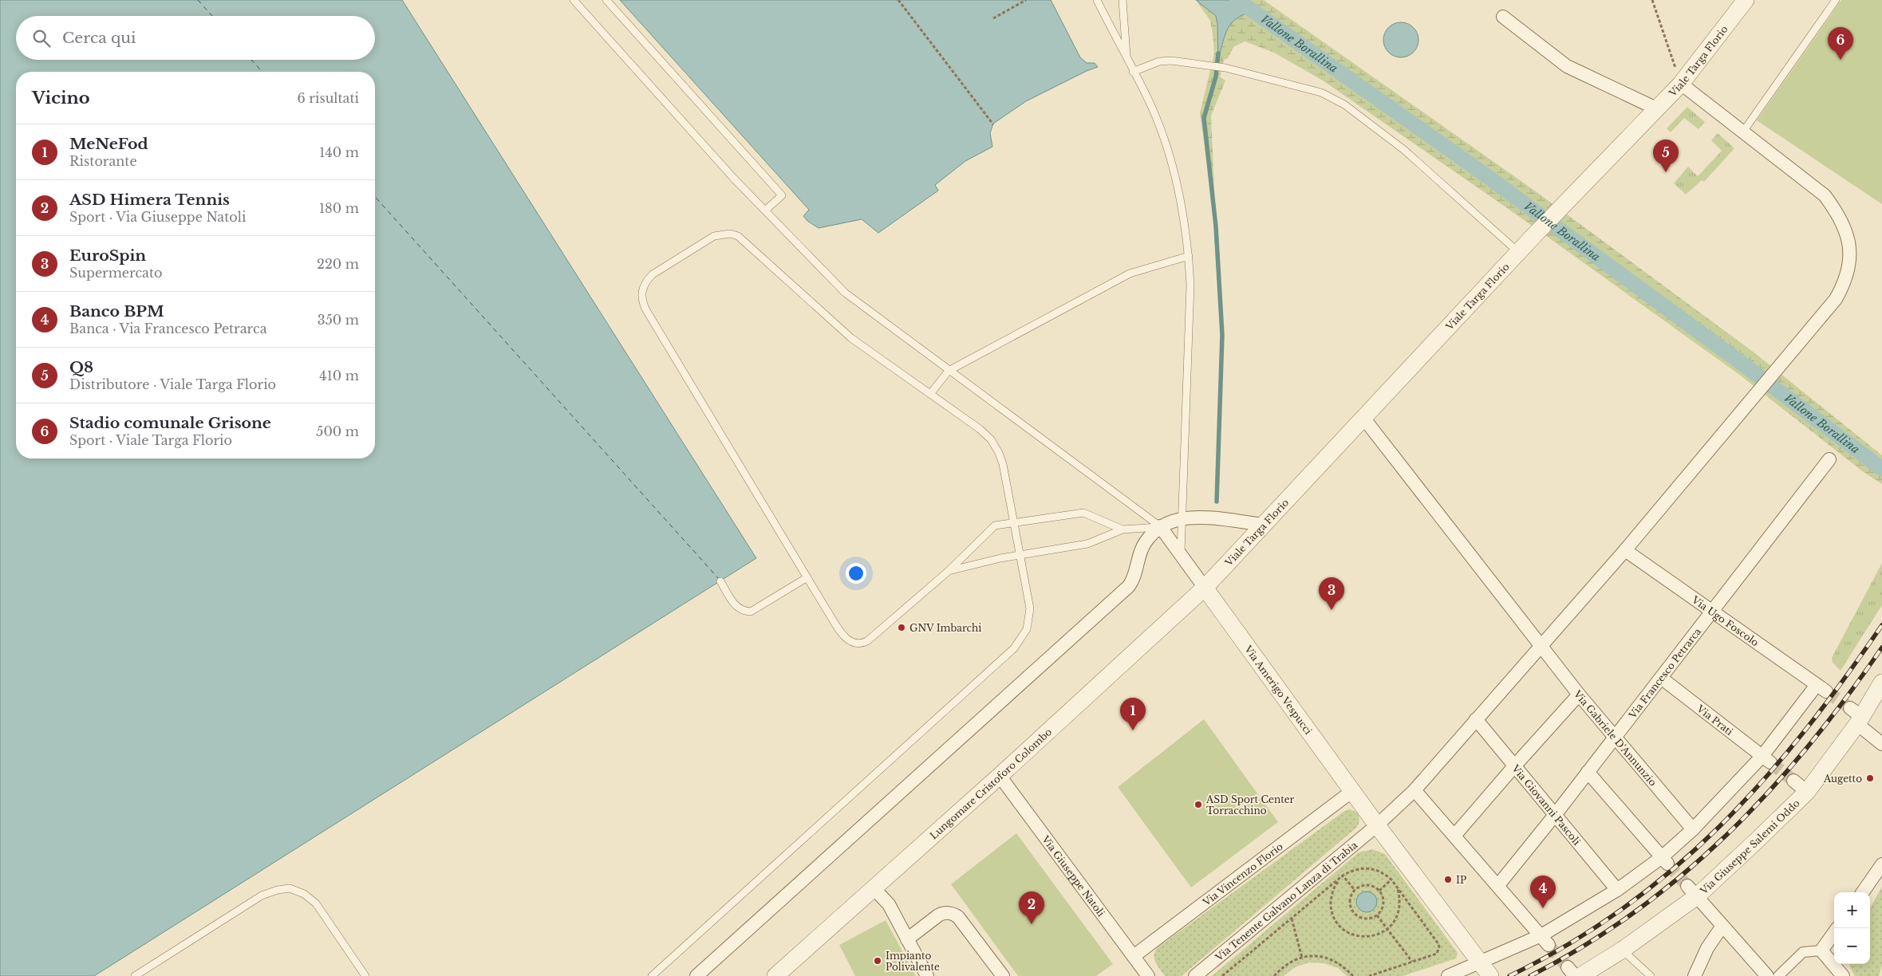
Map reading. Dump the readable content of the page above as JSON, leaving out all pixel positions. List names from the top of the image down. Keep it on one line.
{"streets":{"street":["Viale Targa Florio","Via Ugo Foscolo","Via Francesco Petrarca","Via Amerigo Vespucci","Via Prati","Via Gabriele D'Annunzio","Lungomare Cristoforo Colombo","Via Giovanni Pascoli","Via Giuseppe Salemi Oddo","Via Vincenzo Florio","Via Giuseppe Natoli","Via Tenente Galvano Lanza di Trabia"]},"crossings":[["Viale Targa Florio","Via Amerigo Vespucci"],["Viale Targa Florio","Via Gabriele D'Annunzio"],["Viale Targa Florio","Lungomare Cristoforo Colombo"],["Viale Targa Florio","Via Tenente Galvano Lanza di Trabia"],["Via Ugo Foscolo","Via Francesco Petrarca"],["Via Ugo Foscolo","Via Prati"],["Via Ugo Foscolo","Via Tenente Galvano Lanza di Trabia"],["Via Francesco Petrarca","Via Prati"],["Via Francesco Petrarca","Via Gabriele D'Annunzio"],["Via Francesco Petrarca","Via Giovanni Pascoli"],["Via Amerigo Vespucci","Lungomare Cristoforo Colombo"],["Via Amerigo Vespucci","Via Vincenzo Florio"],["Via Amerigo Vespucci","Via Tenente Galvano Lanza di Trabia"],["Via Gabriele D'Annunzio","Via Tenente Galvano Lanza di Trabia"],["Lungomare Cristoforo Colombo","Via Giuseppe Natoli"],["Via Giovanni Pascoli","Via Tenente Galvano Lanza di Trabia"],["Via Vincenzo Florio","Via Giuseppe Natoli"]],"water":["Vallone Borallina"],"places":["GNV Imbarchi","Augetto","ASD Sport Center Torracchino","IP","Impianto Polivalente"],"page":{"search":"Cerca qui","pins":["6","5","3","1","4","2"],"heading":["Vicino","6 risultati"],"list":[{"mark":"1","name":"MeNeFod","note":"Ristorante","value":"140 m"},{"mark":"2","name":"ASD Himera Tennis","note":"Sport · Via Giuseppe Natoli","value":"180 m"},{"mark":"3","name":"EuroSpin","note":"Supermercato","value":"220 m"},{"mark":"4","name":"Banco BPM","note":"Banca · Via Francesco Petrarca","value":"350 m"},{"mark":"5","name":"Q8","note":"Distributore · Viale Targa Florio","value":"410 m"},{"mark":"6","name":"Stadio comunale Grisone","note":"Sport · Viale Targa Florio","value":"500 m"}],"map_buttons":["+","−"]}}
